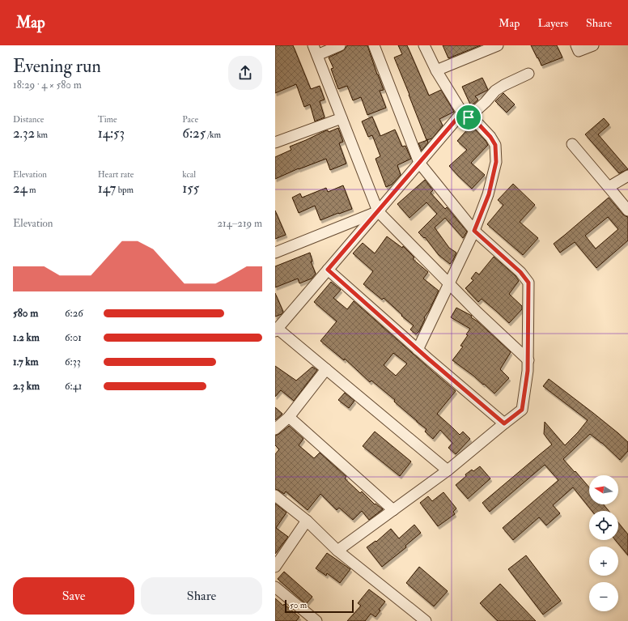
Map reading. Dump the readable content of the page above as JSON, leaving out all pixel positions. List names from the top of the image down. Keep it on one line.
{"scale_bar":"50 m","north":"left","page":{"header":"Map","nav":["Map","Layers","Share"],"heading":["Evening run","18:29 · 4 × 580 m"],"stats":[["Distance","2.32 km"],["Time","14:53"],["Pace","6:25 /km"],["Elevation","24 m"],["Heart rate","147 bpm"],["kcal","155"]],"chart":["Elevation","214–219 m"],"list":[{"name":"580 m","note":"6:26"},{"name":"1.2 km","note":"6:01"},{"name":"1.7 km","note":"6:33"},{"name":"2.3 km","note":"6:41"}],"map_buttons":["+","−"],"buttons":["Save","Share"],"scale":"50 m"}}
